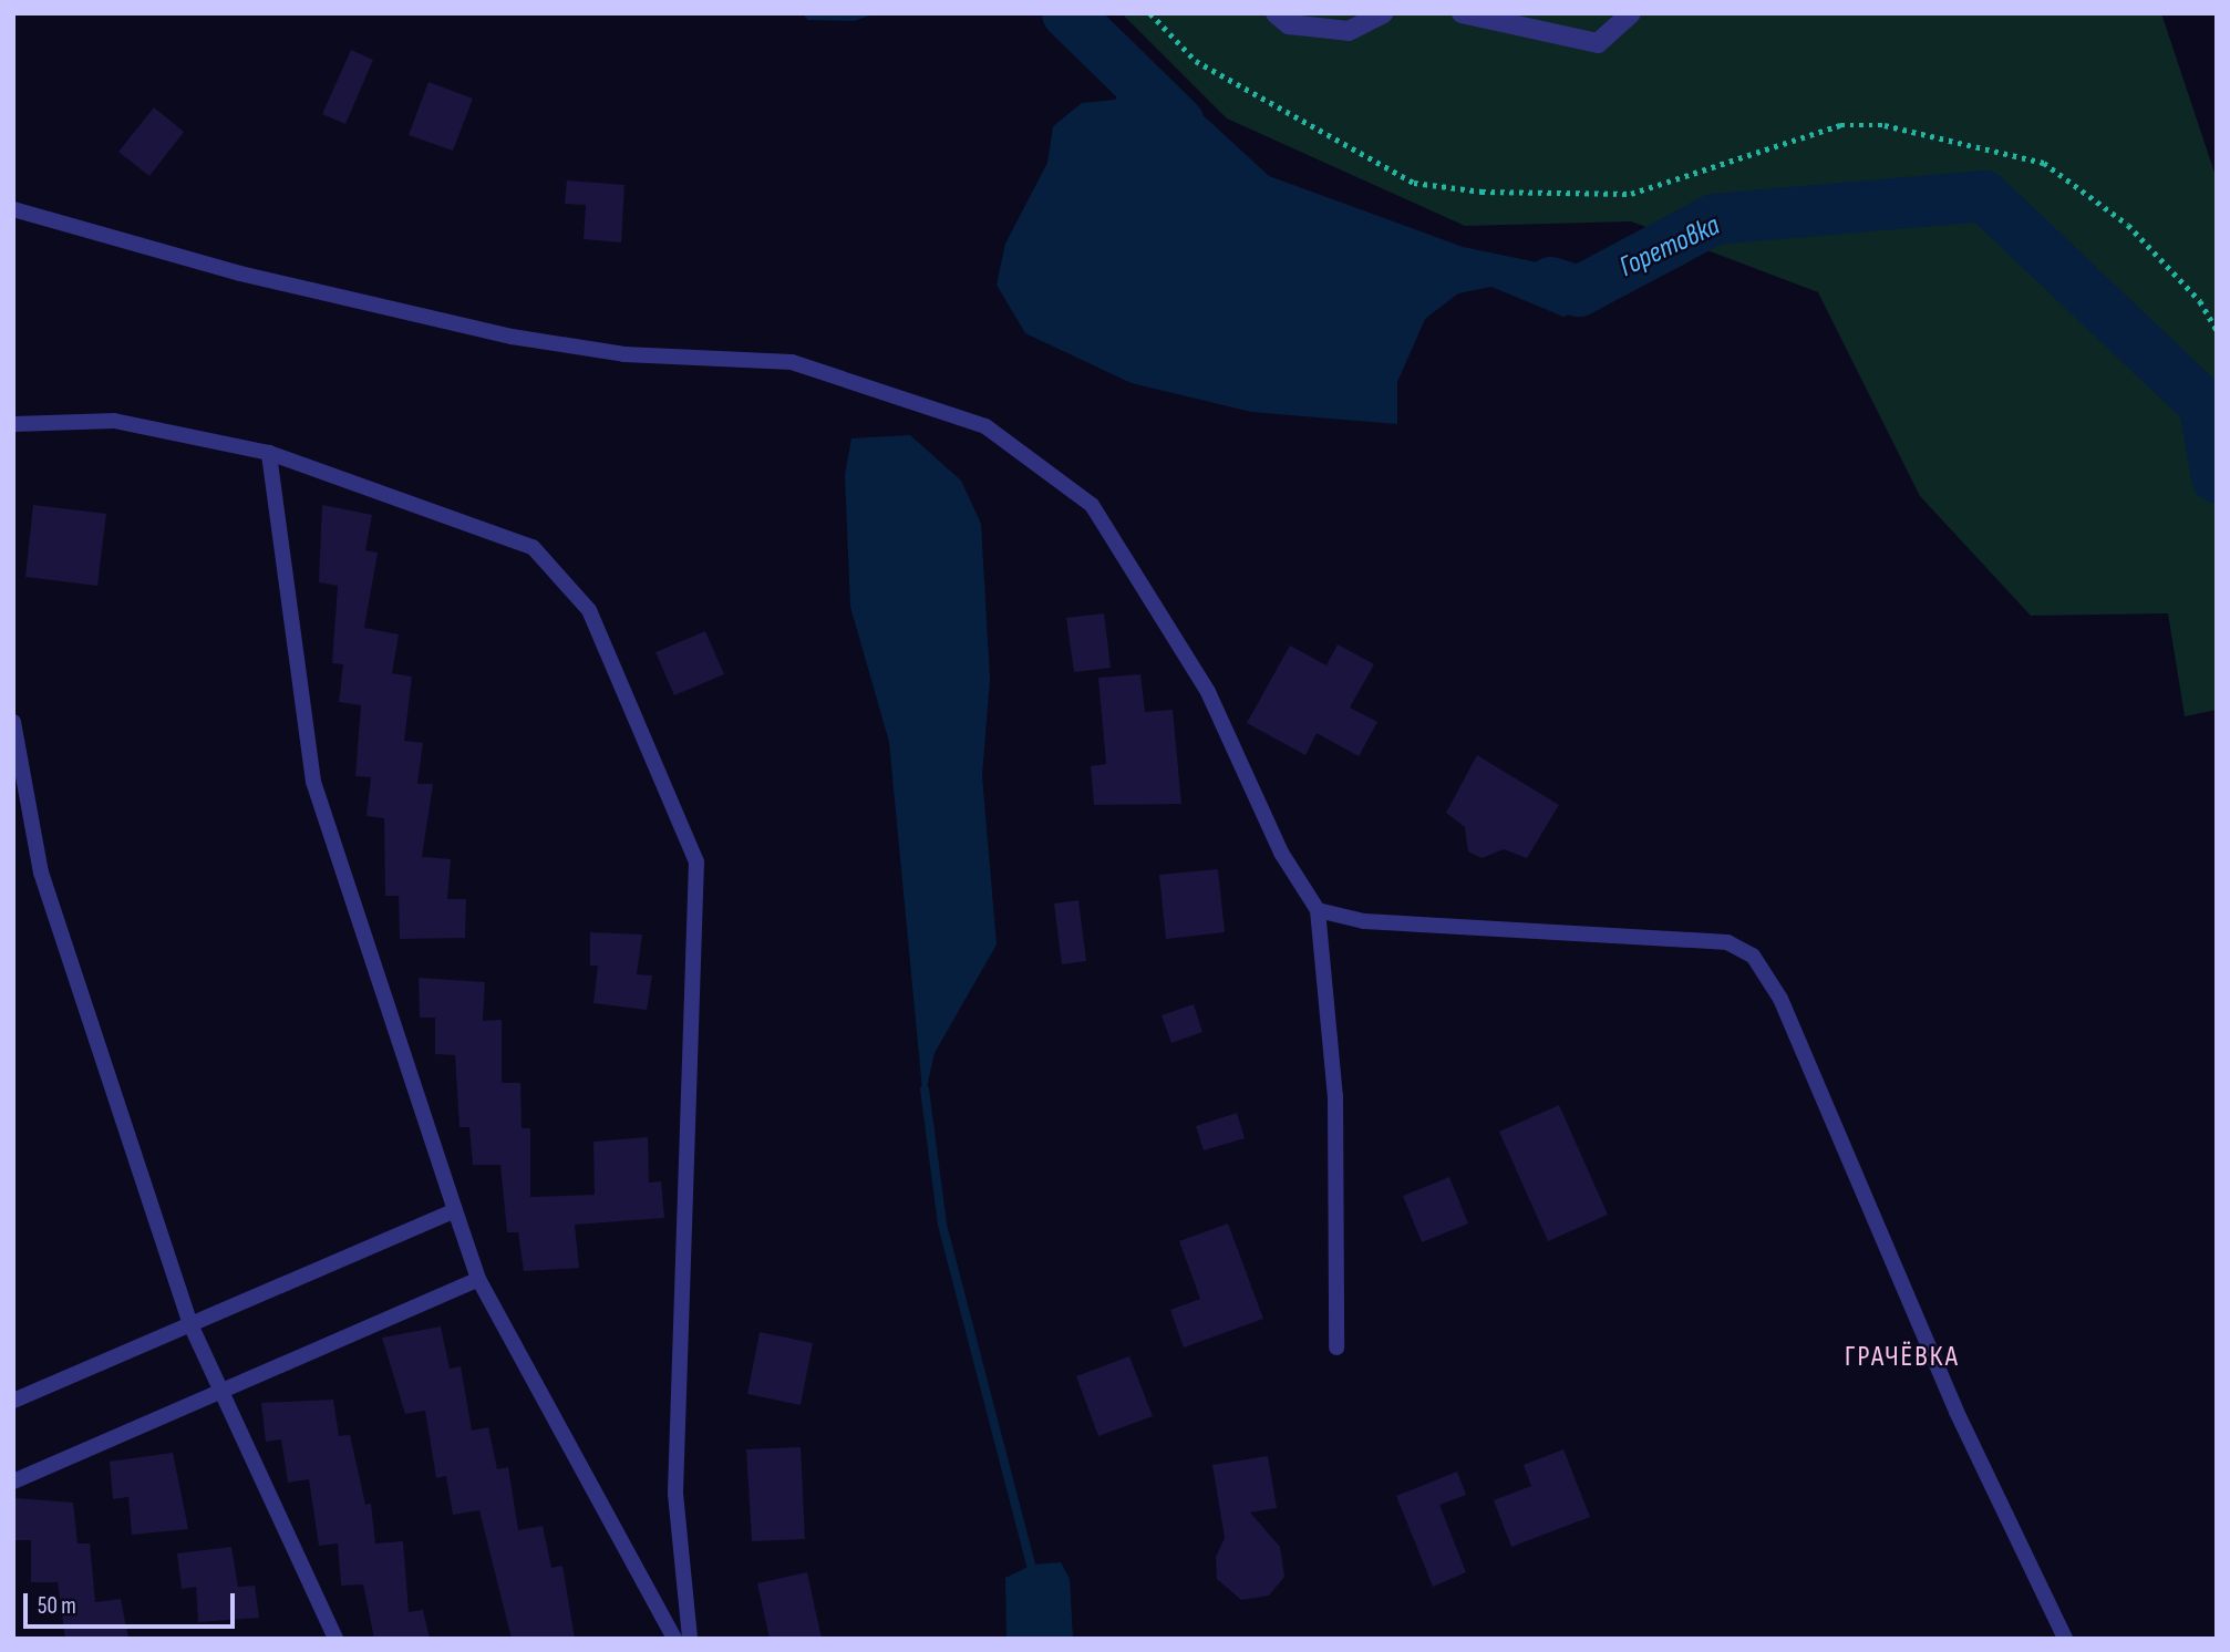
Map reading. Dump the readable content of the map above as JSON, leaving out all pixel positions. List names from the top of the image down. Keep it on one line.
{"districts":["ГРАЧЁВКА"],"water":["Горетовка"],"scale_bar":"50 m"}
